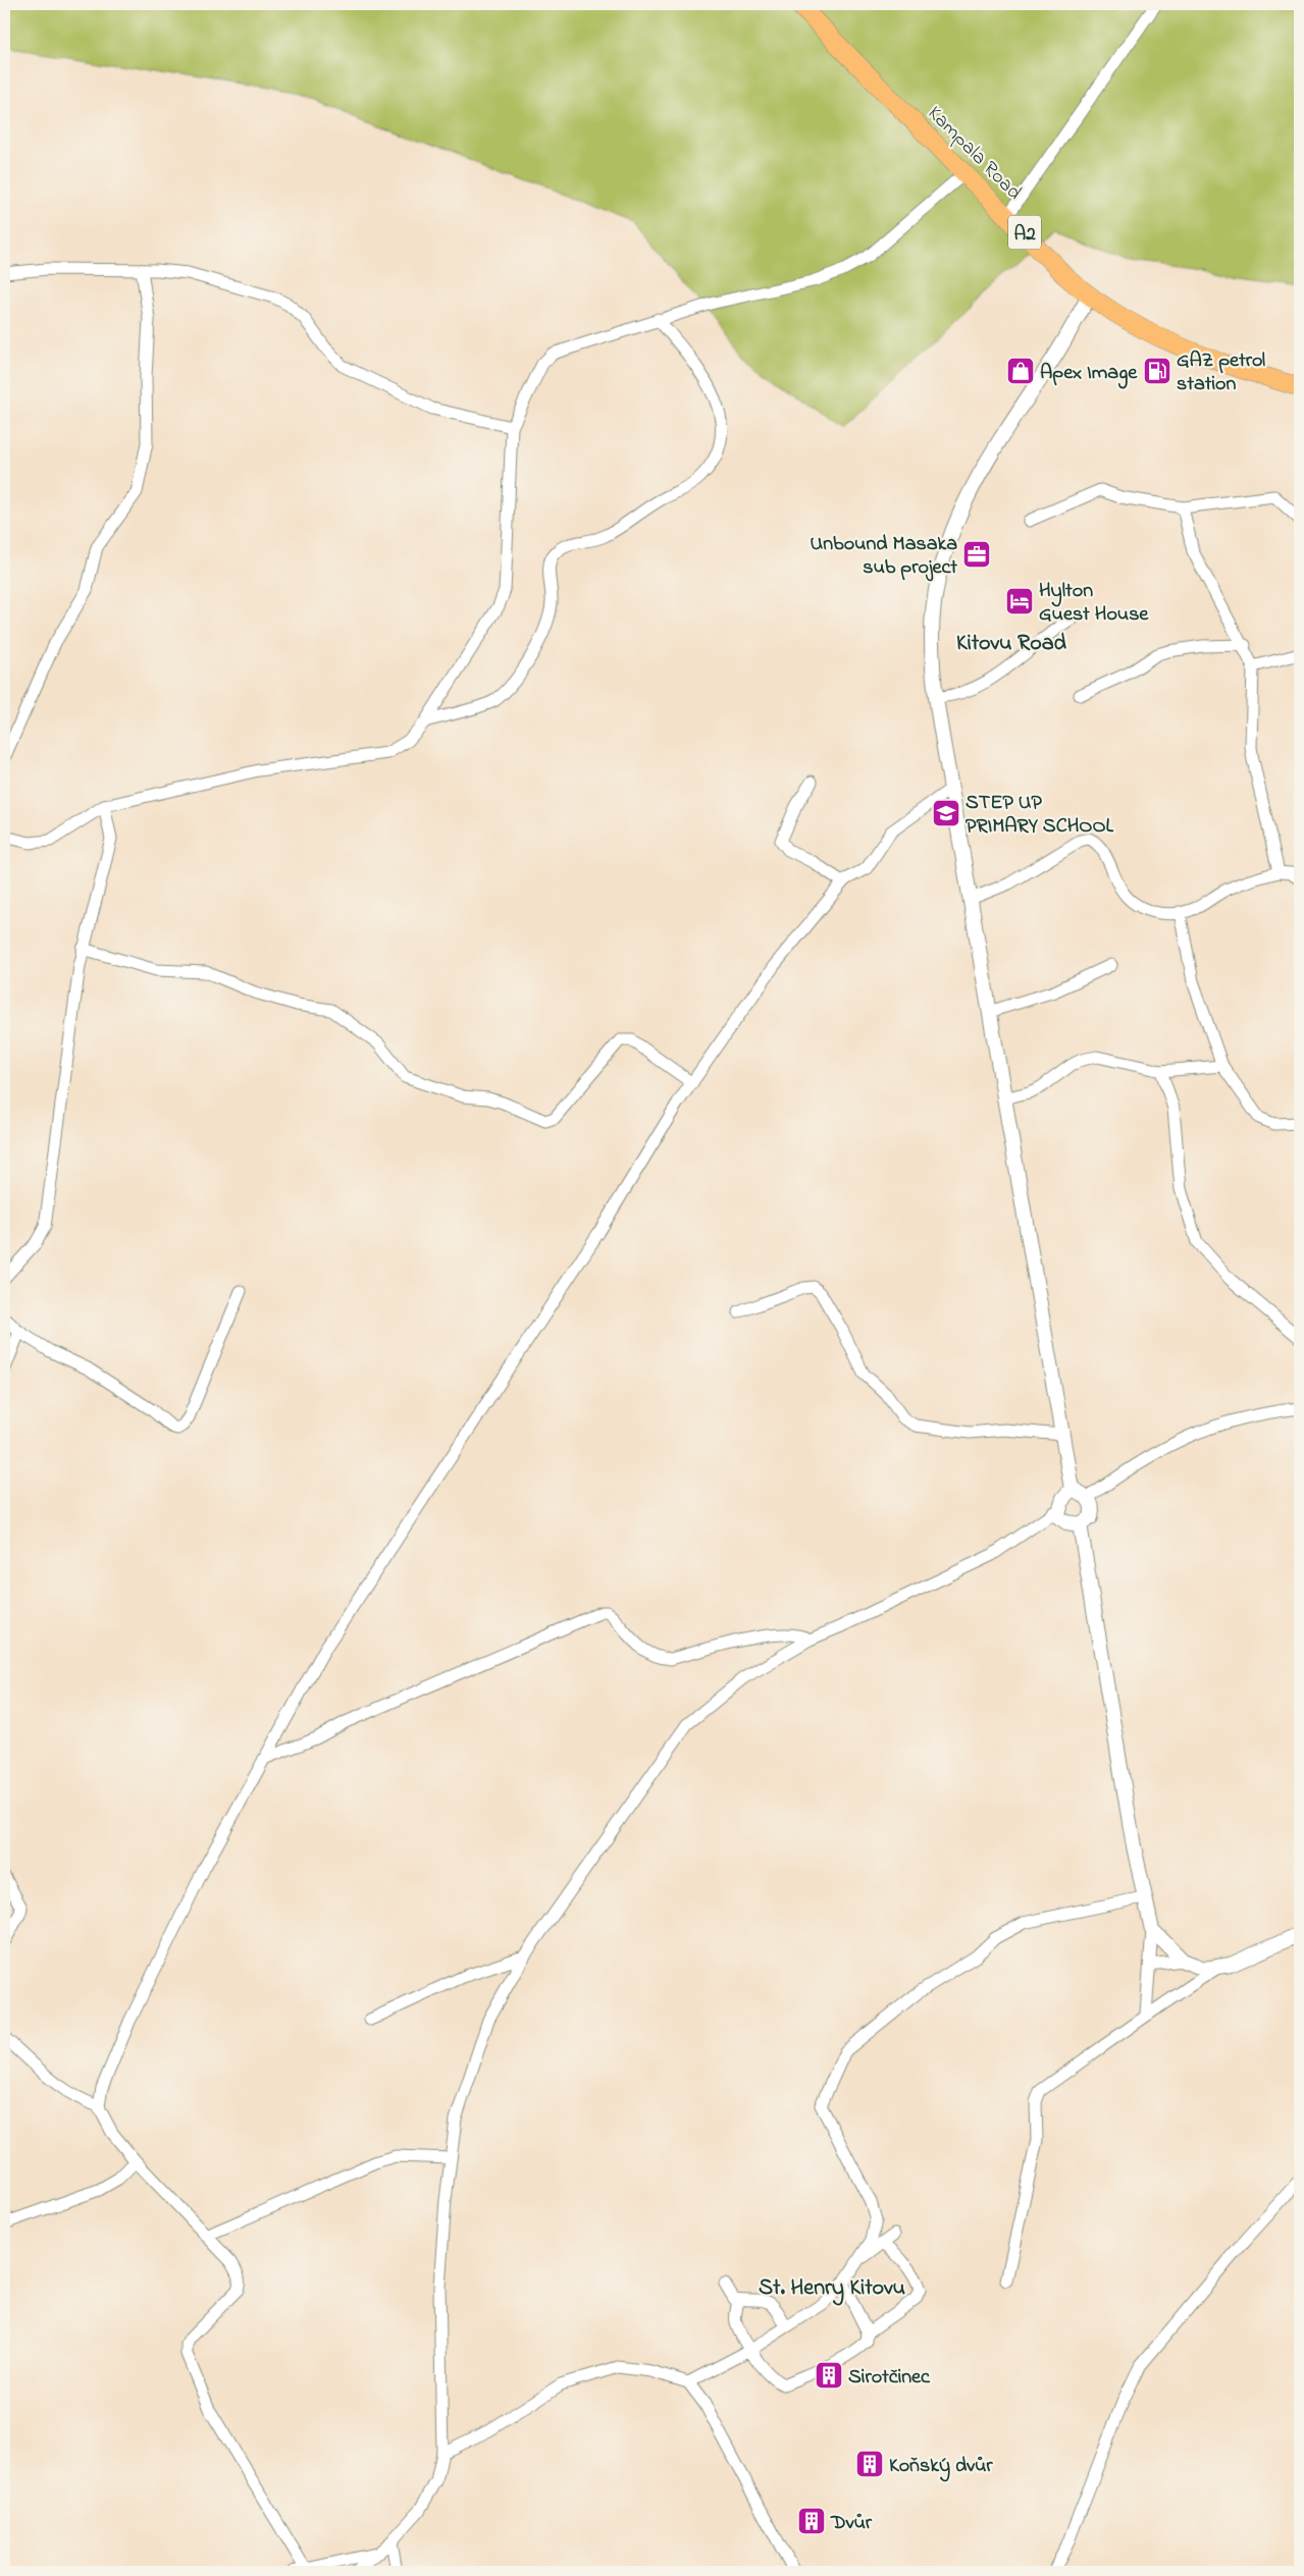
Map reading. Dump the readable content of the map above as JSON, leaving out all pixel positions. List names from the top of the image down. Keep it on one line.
{"streets":{"main road":["Kampala Road","A2"]},"districts":["Kitovu Road","St. Henry Kitovu"],"places":{"shop":["Apex Image"],"fuel station":["GAZ petrol station"],"office":["Unbound Masaka sub project"],"hotel":["Hylton Guest House"],"school or university":["STEP UP PRIMARY SCHOOL"],"building":["Sirotčinec","Koňský dvůr","Dvůr"]}}
